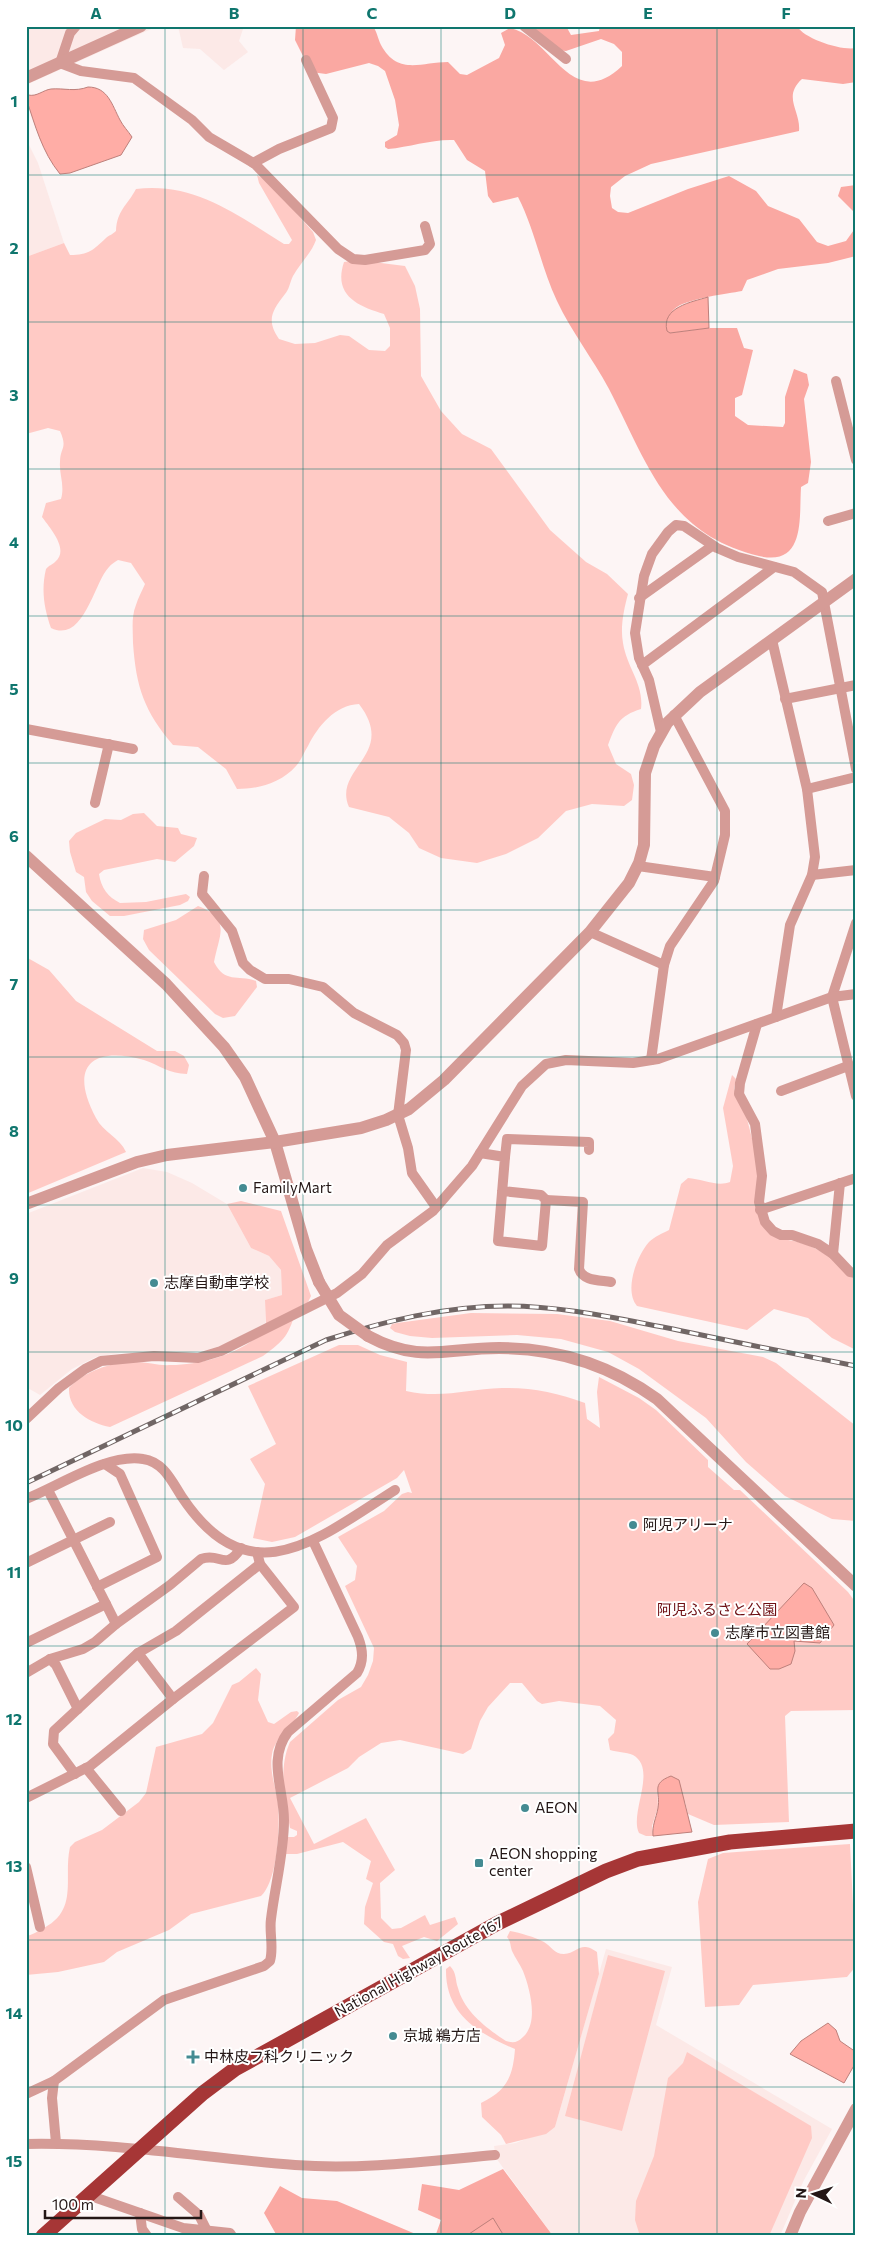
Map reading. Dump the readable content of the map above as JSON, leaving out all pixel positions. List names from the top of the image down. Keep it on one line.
{"streets":{"highway":["National Highway Route 167"]},"parks":["阿児ふるさと公園"],"places":{"other":["FamilyMart","志摩自動車学校","阿児アリーナ","志摩市立図書館","AEON","京城 鵜方店"],"transit":["AEON shopping center"],"health":["中林皮フ科クリニック"]},"scale_bar":"100 m","north":"left","grid":{"columns":["A","B","C","D","E","F"],"rows":["1","2","3","4","5","6","7","8","9","10","11","12","13","14","15"]}}
